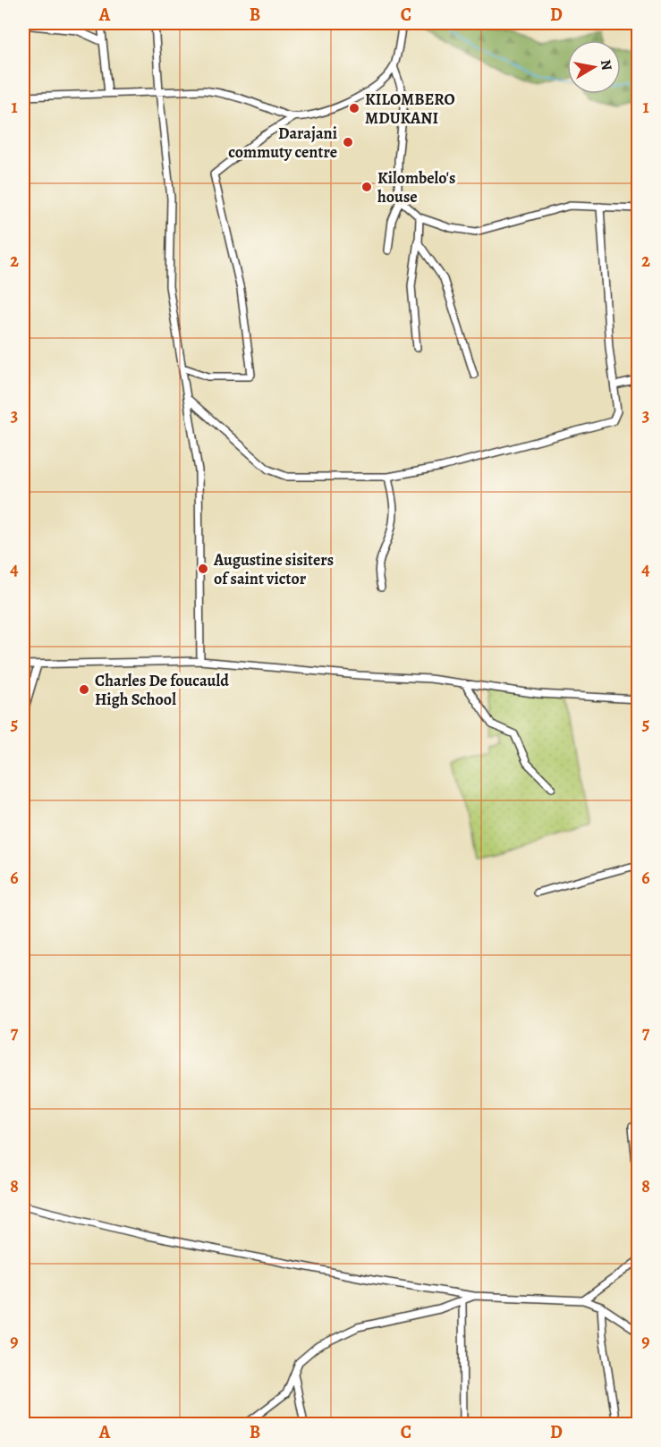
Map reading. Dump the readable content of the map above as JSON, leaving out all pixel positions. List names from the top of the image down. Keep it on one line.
{"places":["KILOMBERO MDUKANI","Darajani commuty centre","Kilombelo's house","Augustine sisiters of saint victor","Charles De foucauld High School"],"north":"right","grid":{"columns":["A","B","C","D"],"rows":["1","2","3","4","5","6","7","8","9"]}}
